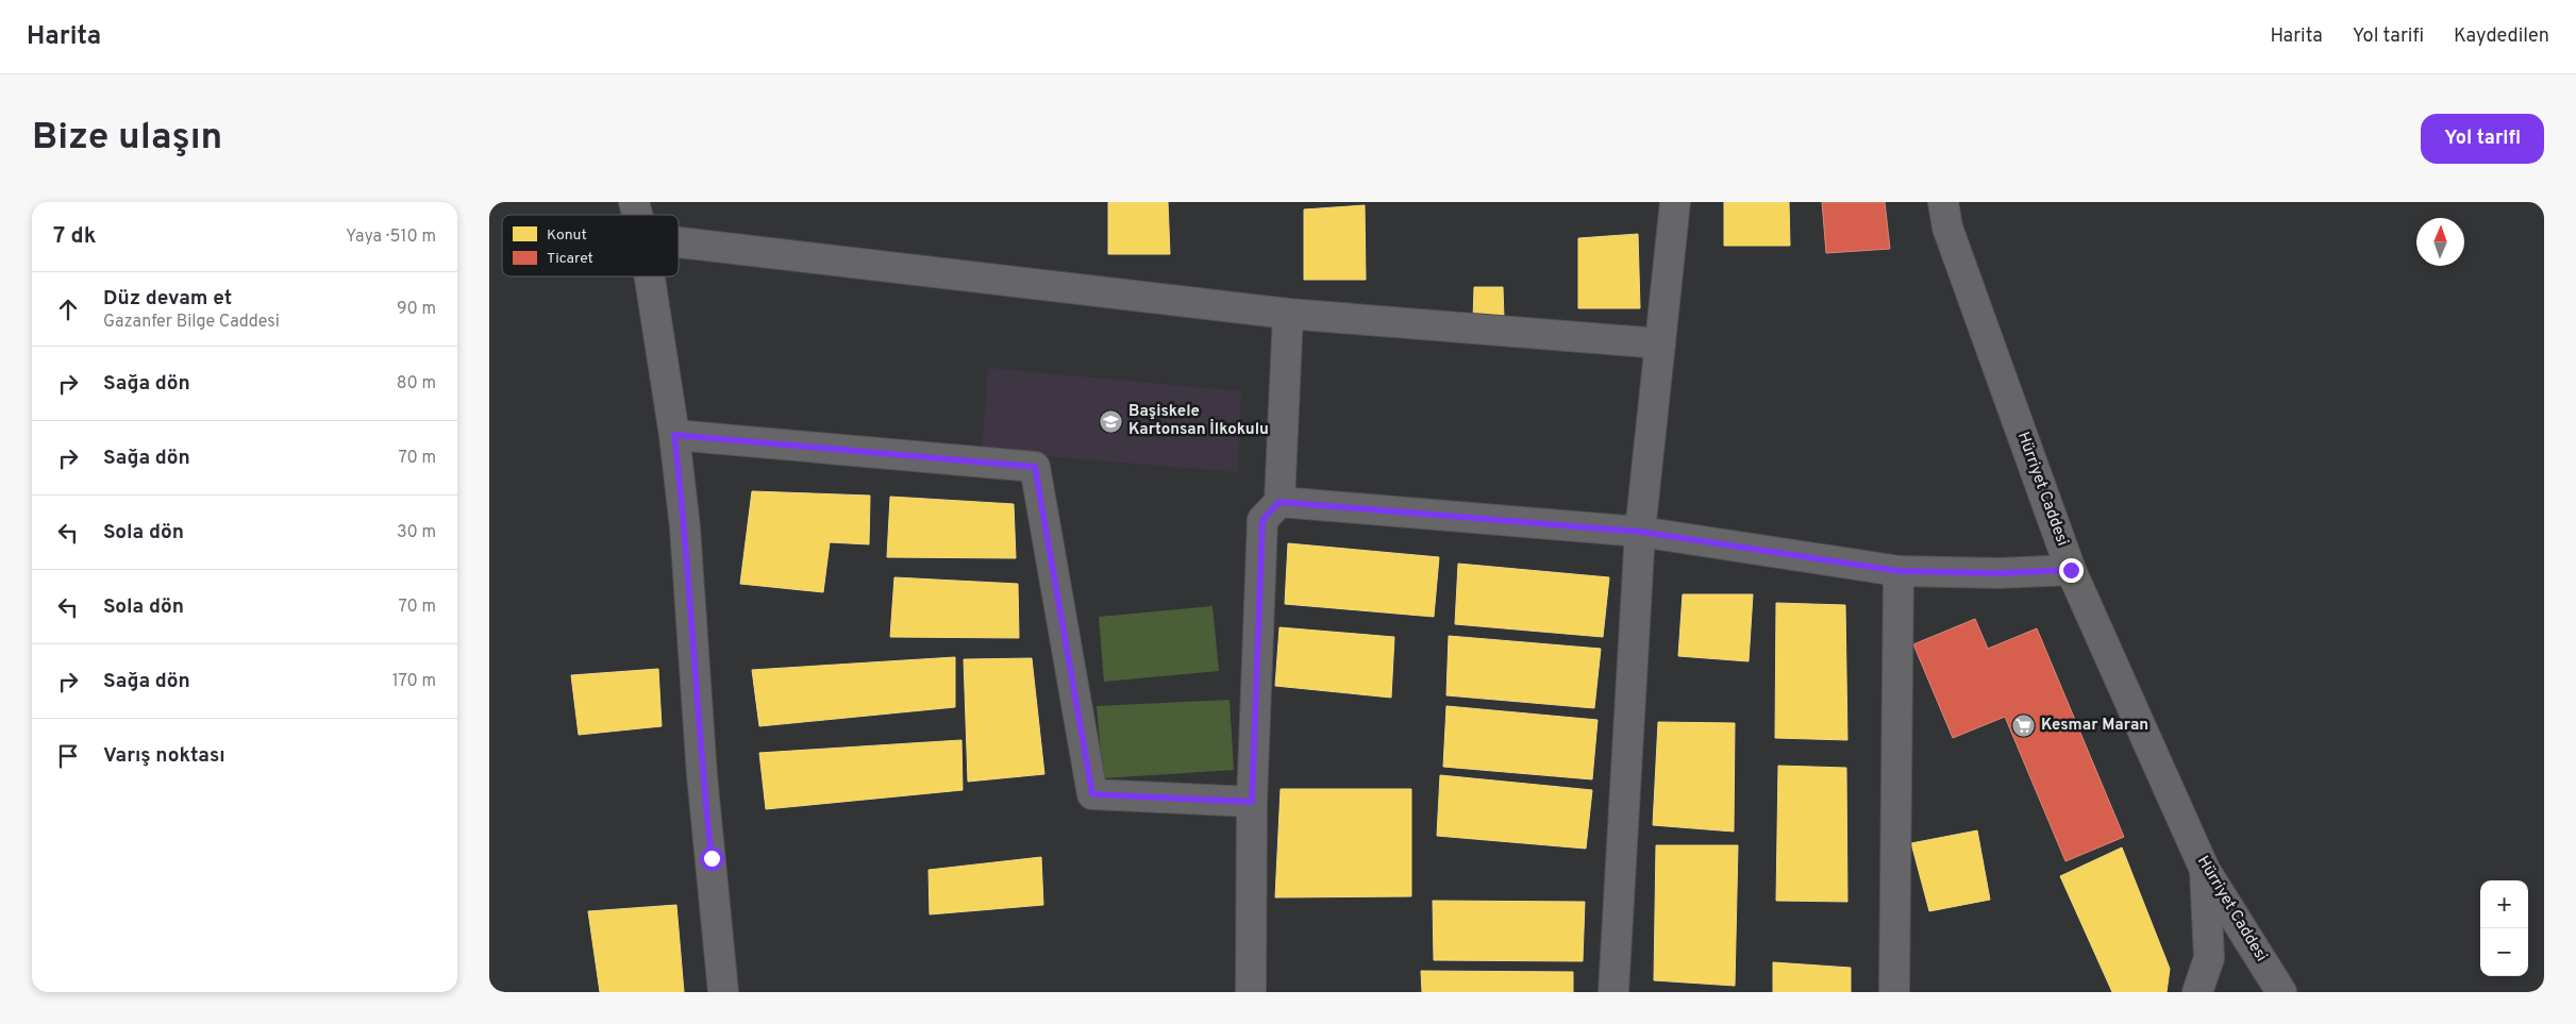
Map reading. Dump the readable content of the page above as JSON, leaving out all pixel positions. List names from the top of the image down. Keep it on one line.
{"streets":{"street":["Hürriyet Caddesi"]},"places":{"school or university":["Başiskele Kartonsan İlkokulu"],"supermarket":["Kesmar Maran"]},"legend":["Konut","Ticaret"],"north":"top","page":{"header":"Harita","nav":["Harita","Yol tarifi","Kaydedilen"],"buttons":"Yol tarifi","title":"Bize ulaşın","heading":["7 dk","Yaya · 510 m"],"list":[["Düz devam et","Gazanfer Bilge Caddesi","90 m"],["Sağa dön","80 m"],["Sağa dön","70 m"],["Sola dön","30 m"],["Sola dön","70 m"],["Sağa dön","170 m"],"Varış noktası"],"map_buttons":["+","−"]}}
